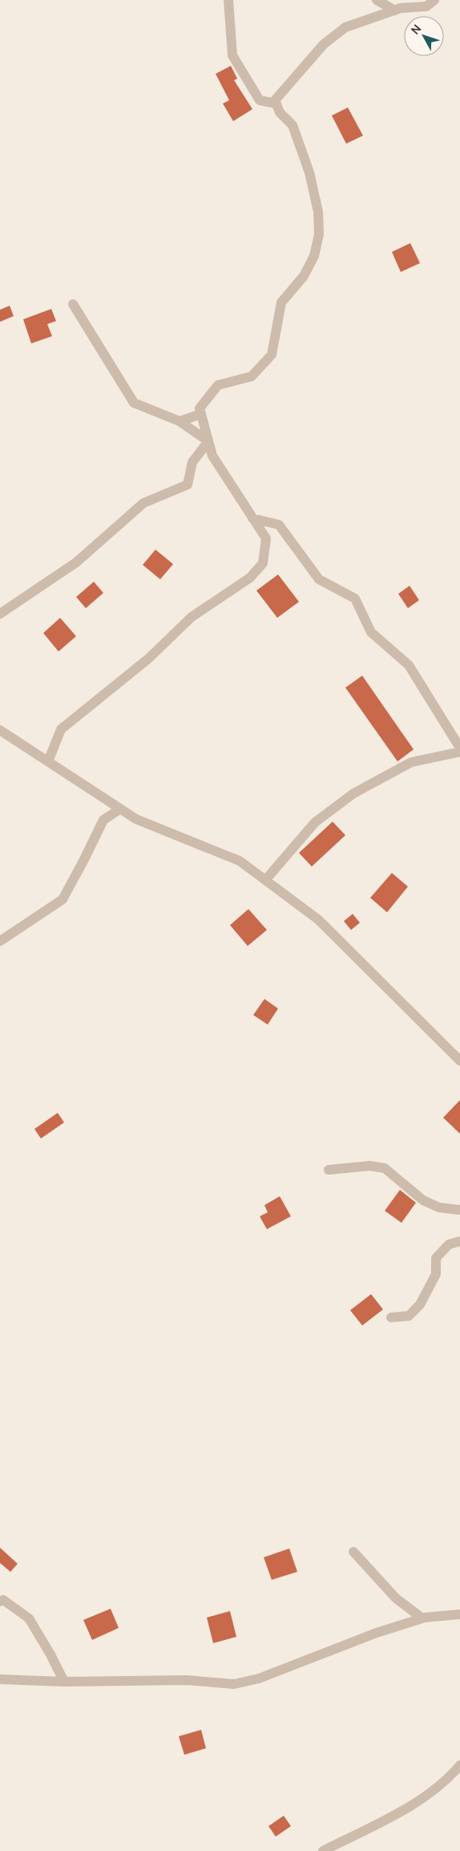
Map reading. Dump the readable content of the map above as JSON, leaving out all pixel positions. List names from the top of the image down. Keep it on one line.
{"north":"top left"}
